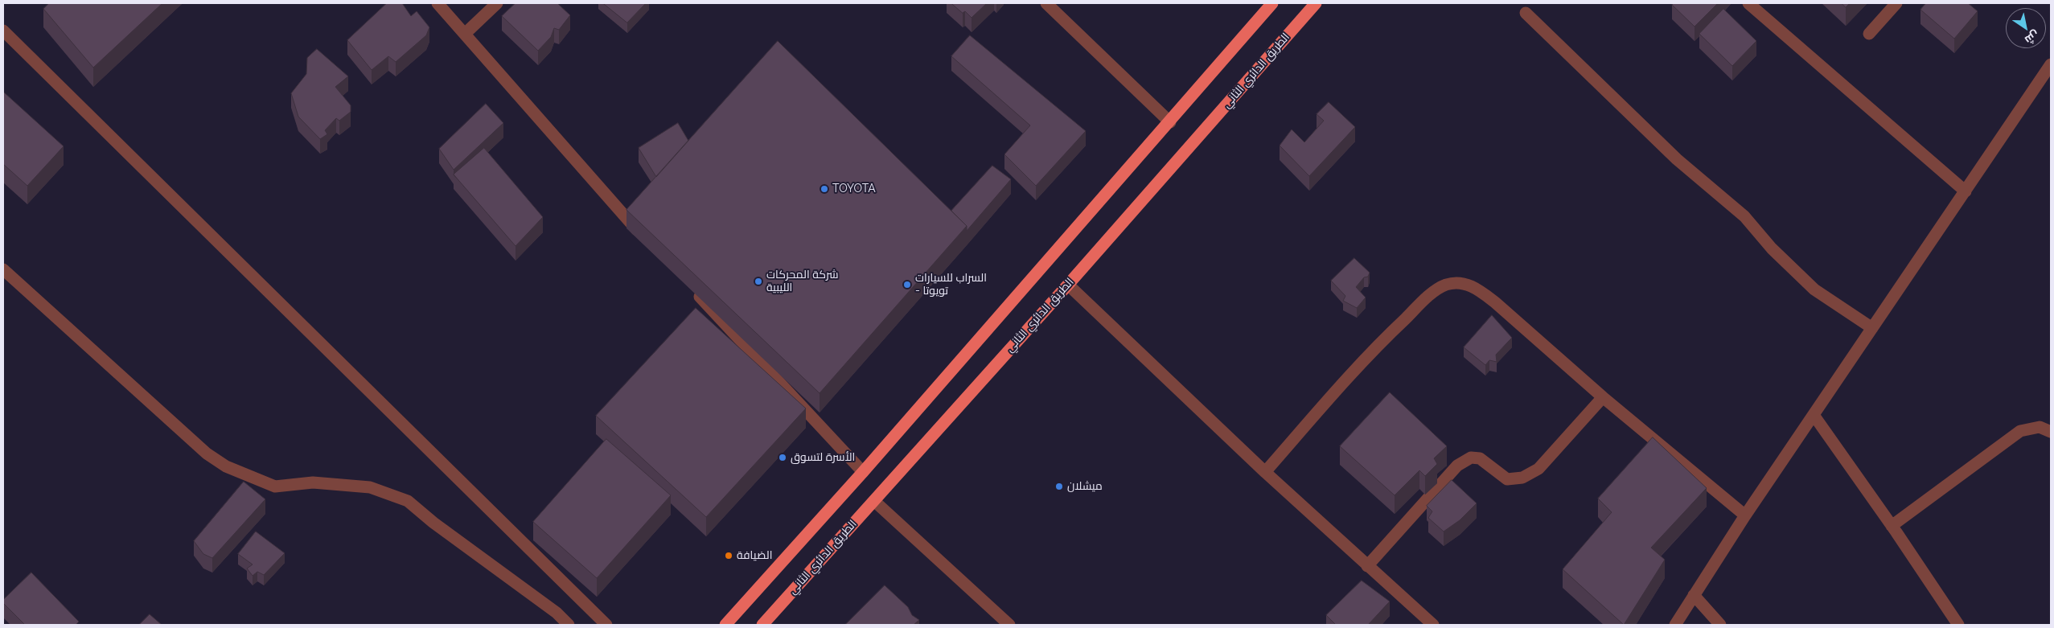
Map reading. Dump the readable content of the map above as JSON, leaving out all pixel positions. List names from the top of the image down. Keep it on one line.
{"streets":{"highway":["الطريق الدائري الثاني"]},"places":["TOYOTA","شركة المحركات الليبية","السراب للسيارات - تويوتا","الأسرة لتسوق","ميشلان","الضيافة"],"north":"bottom right"}
